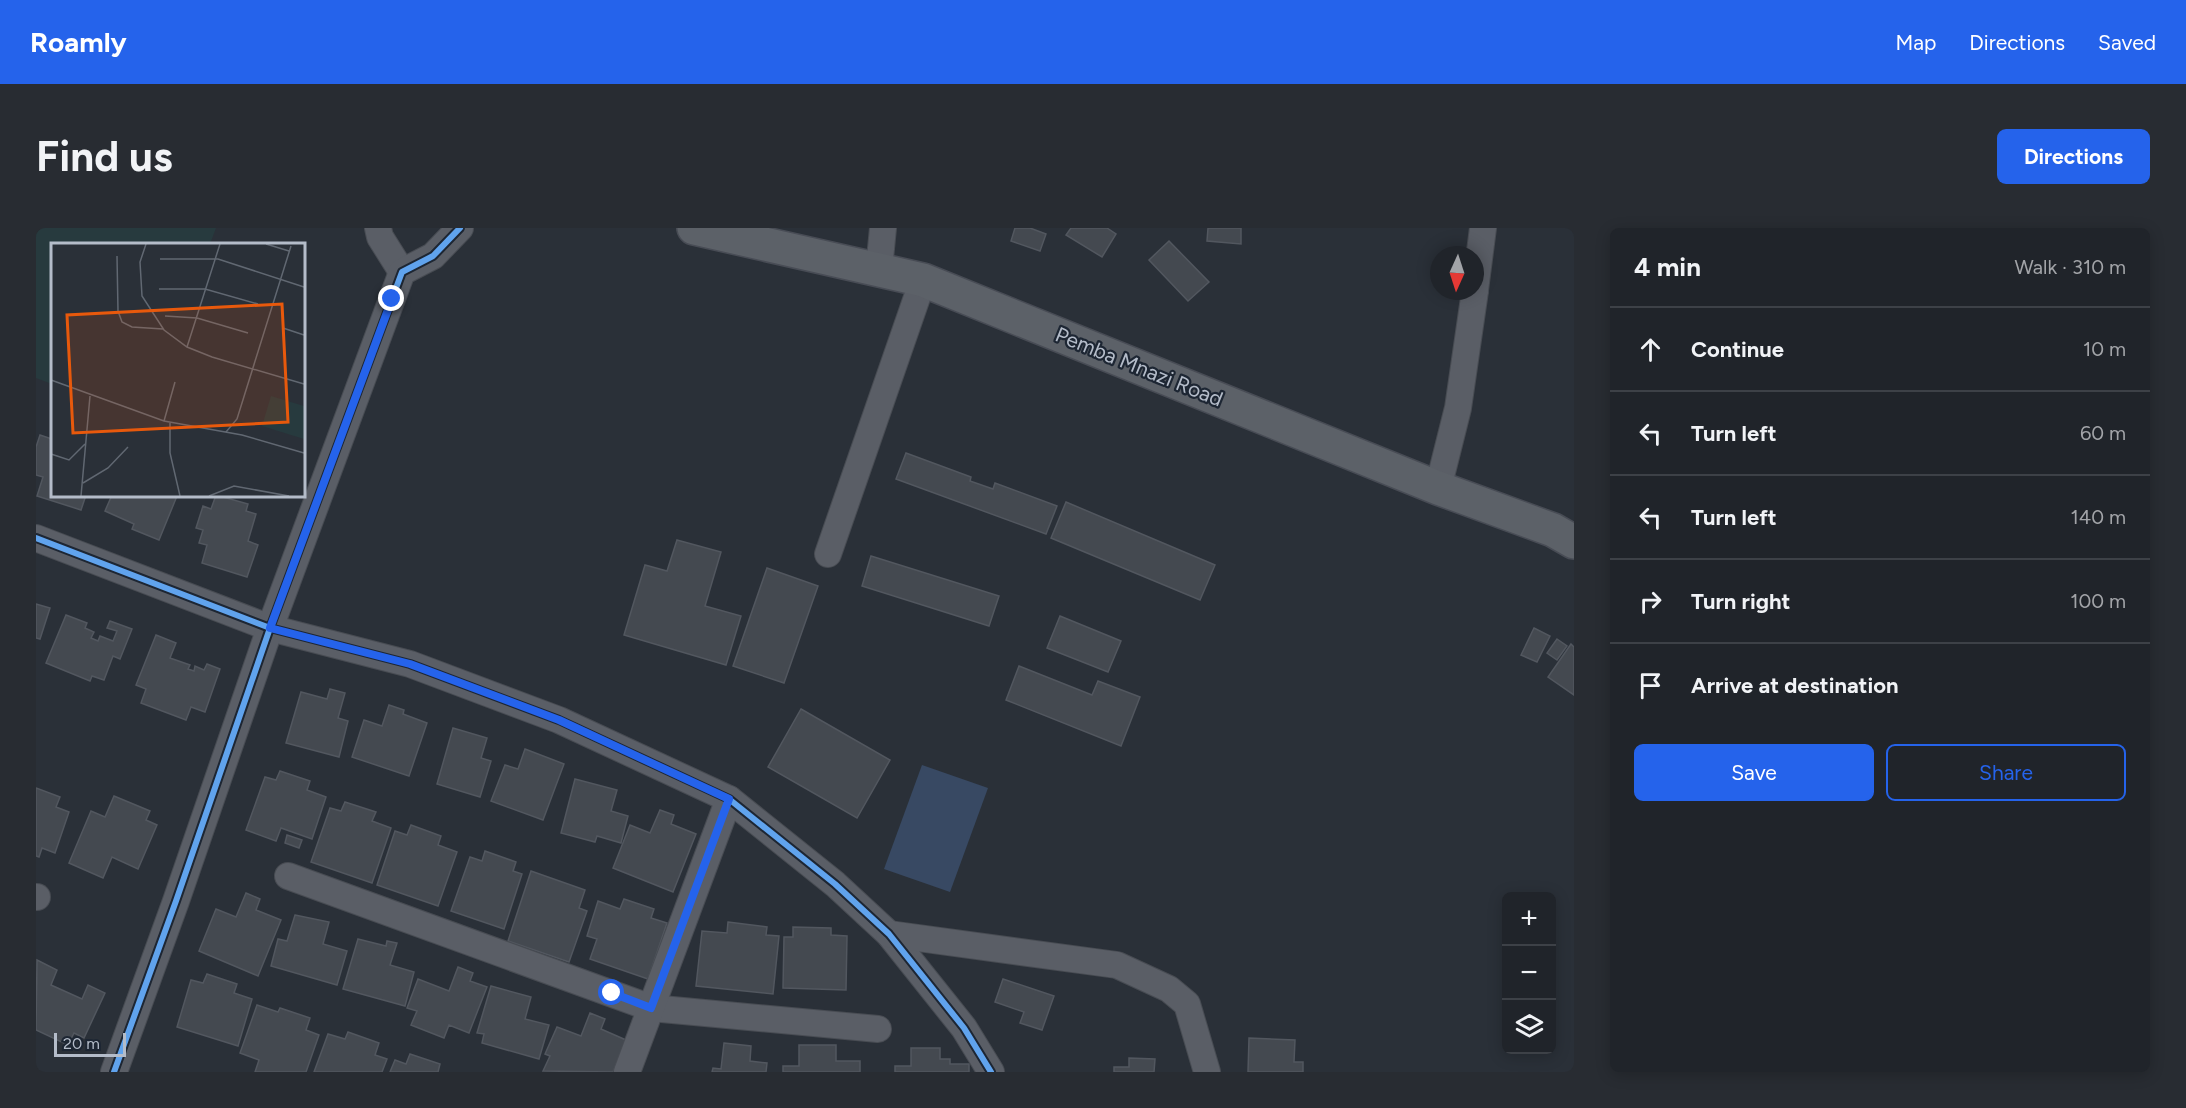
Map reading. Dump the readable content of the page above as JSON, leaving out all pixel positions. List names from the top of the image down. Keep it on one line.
{"streets":{"main road":["Pemba Mnazi Road"]},"scale_bar":"20 m","north":"bottom","page":{"header":"Roamly","nav":["Map","Directions","Saved"],"buttons":["Directions",["Save","Share"]],"title":"Find us","heading":["4 min","Walk · 310 m"],"list":[["Continue","10 m"],["Turn left","60 m"],["Turn left","140 m"],["Turn right","100 m"],"Arrive at destination"],"map_buttons":["+","−"],"scale":"20 m"}}
